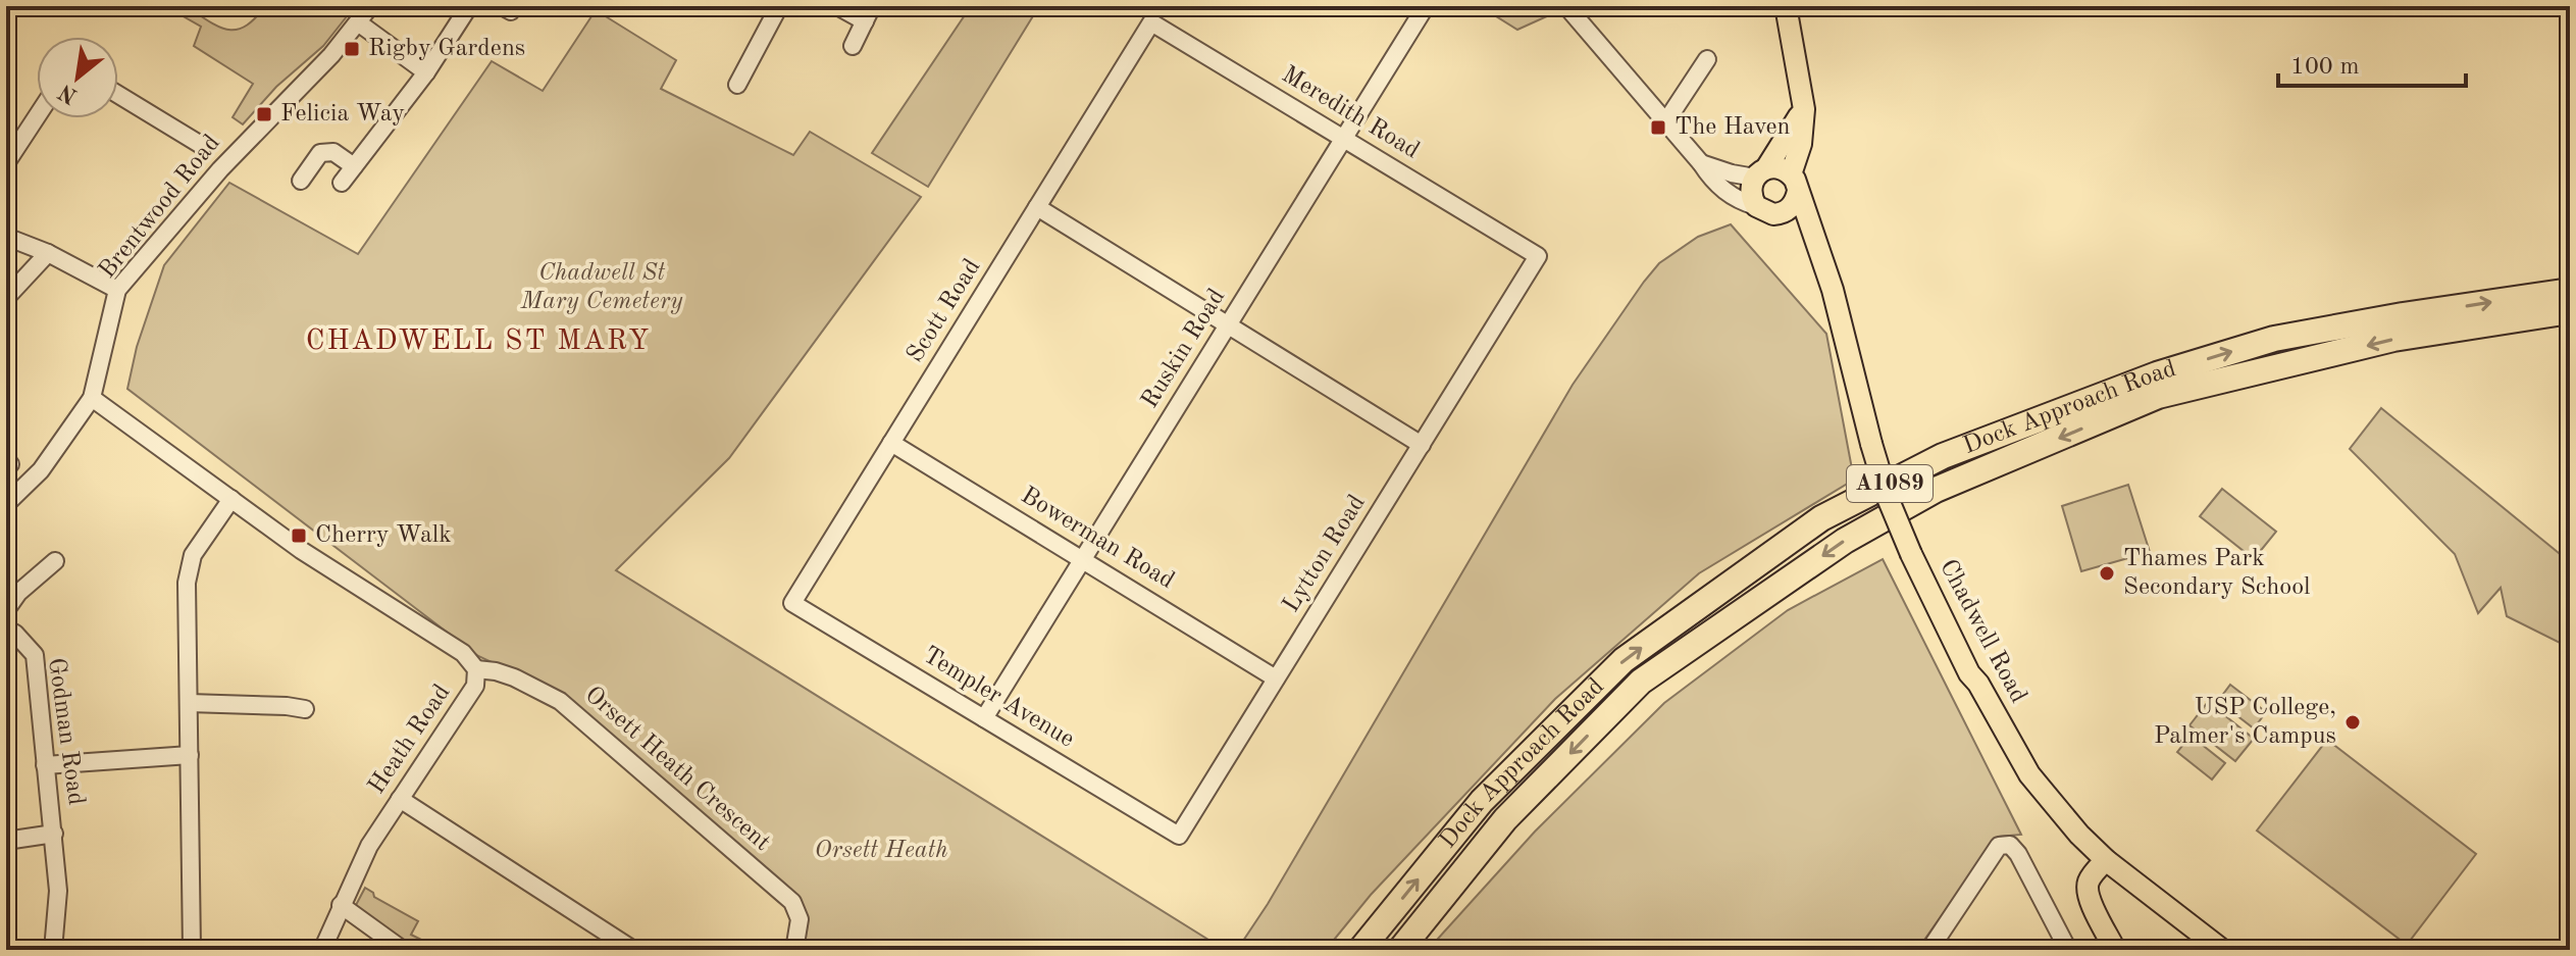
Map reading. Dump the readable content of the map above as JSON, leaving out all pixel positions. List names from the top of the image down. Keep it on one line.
{"streets":{"highway":["Dock Approach Road","A1089"],"main road":["Chadwell Road"],"street":["Meredith Road","Brentwood Road","Scott Road","Ruskin Road","Bowerman Road","Lytton Road","Templer Avenue","Godman Road","Heath Road","Orsett Heath Crescent"]},"crossings":[["Meredith Road","Scott Road"],["Meredith Road","Ruskin Road"],["Meredith Road","Lytton Road"],["Brentwood Road","Heath Road"],["Scott Road","Bowerman Road"],["Scott Road","Templer Avenue"],["Ruskin Road","Bowerman Road"],["Ruskin Road","Templer Avenue"],["Bowerman Road","Lytton Road"],["Lytton Road","Templer Avenue"],["Heath Road","Orsett Heath Crescent"]],"districts":["CHADWELL ST MARY"],"parks":["Chadwell St Mary Cemetery","Orsett Heath"],"places":{"transit":["Rigby Gardens","Felicia Way","The Haven","Cherry Walk"],"other":["Thames Park Secondary School","USP College, Palmer's Campus"]},"scale_bar":"100 m","north":"bottom left"}
